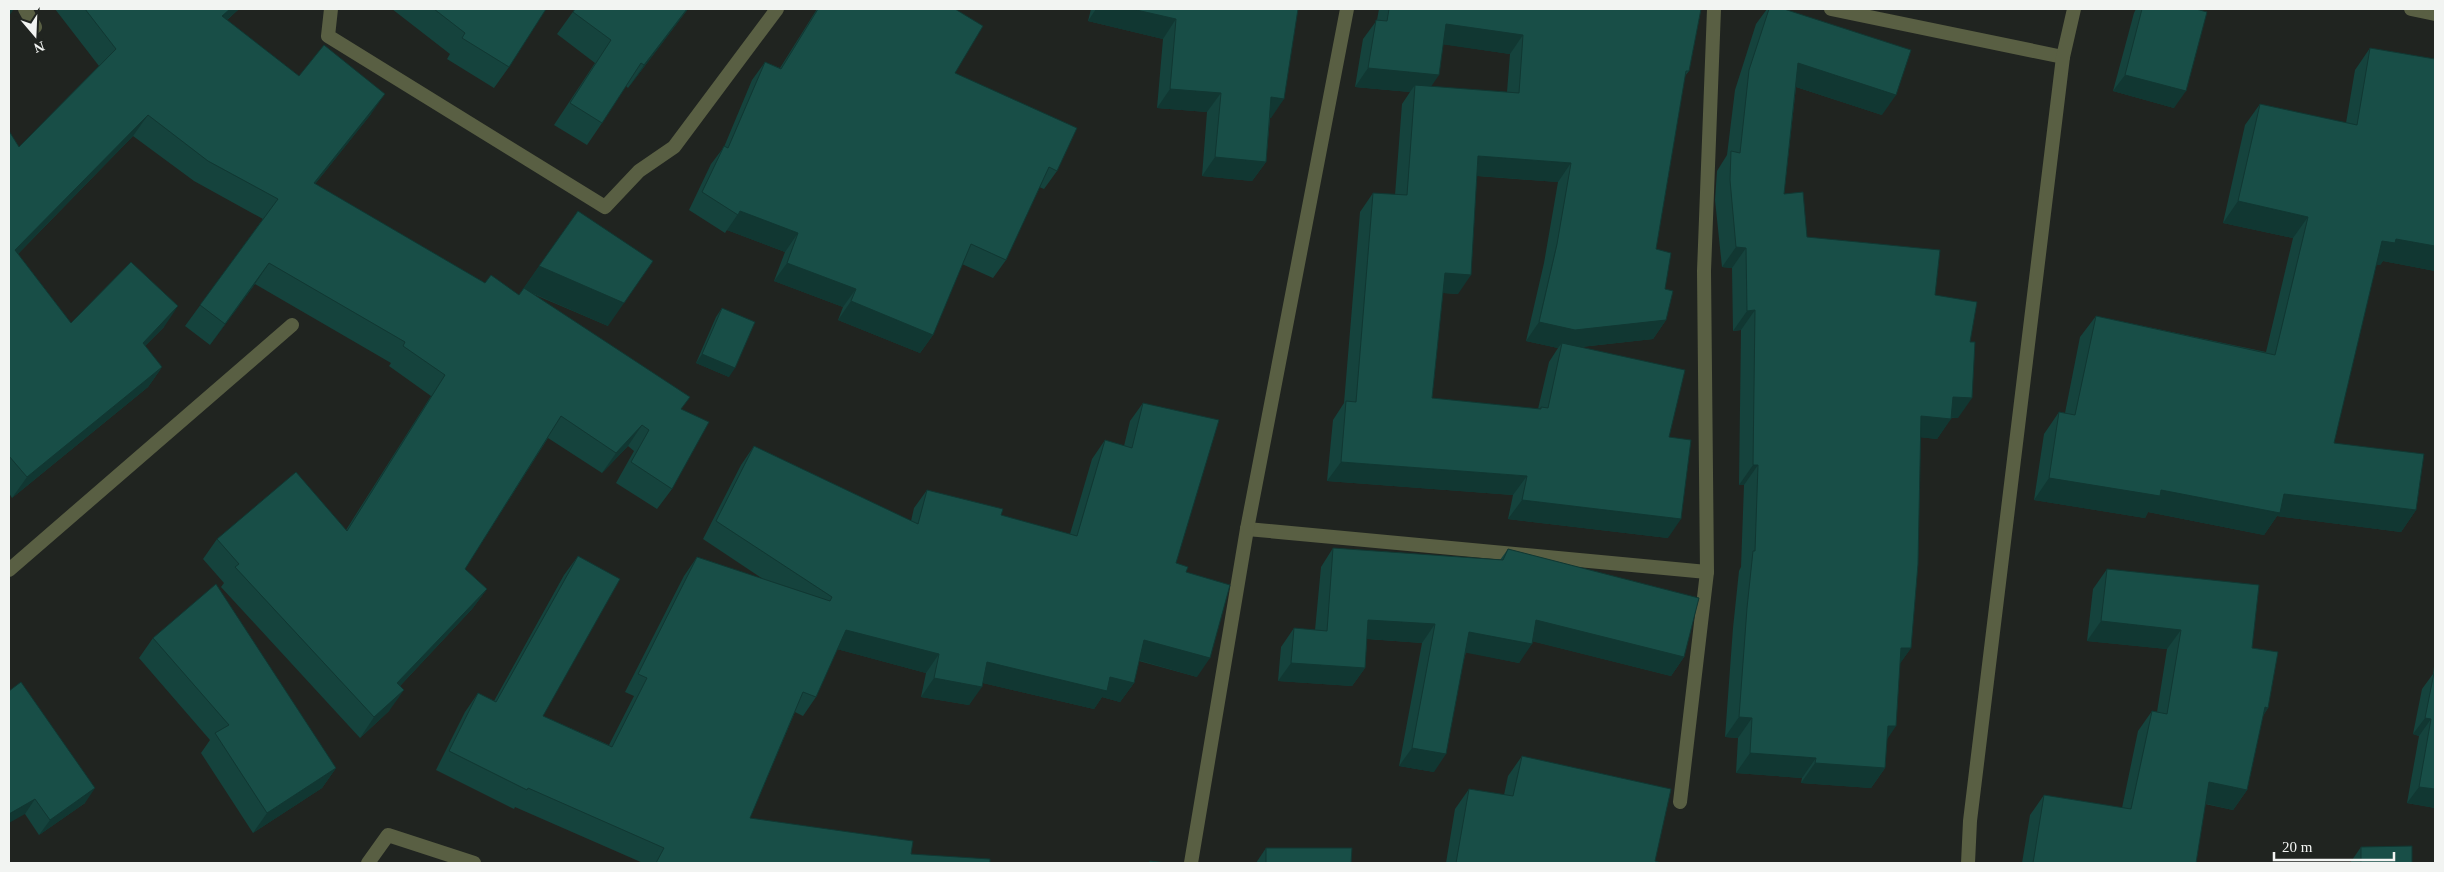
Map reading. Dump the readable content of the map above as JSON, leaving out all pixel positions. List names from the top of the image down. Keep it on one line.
{"scale_bar":"20 m","north":"bottom"}
